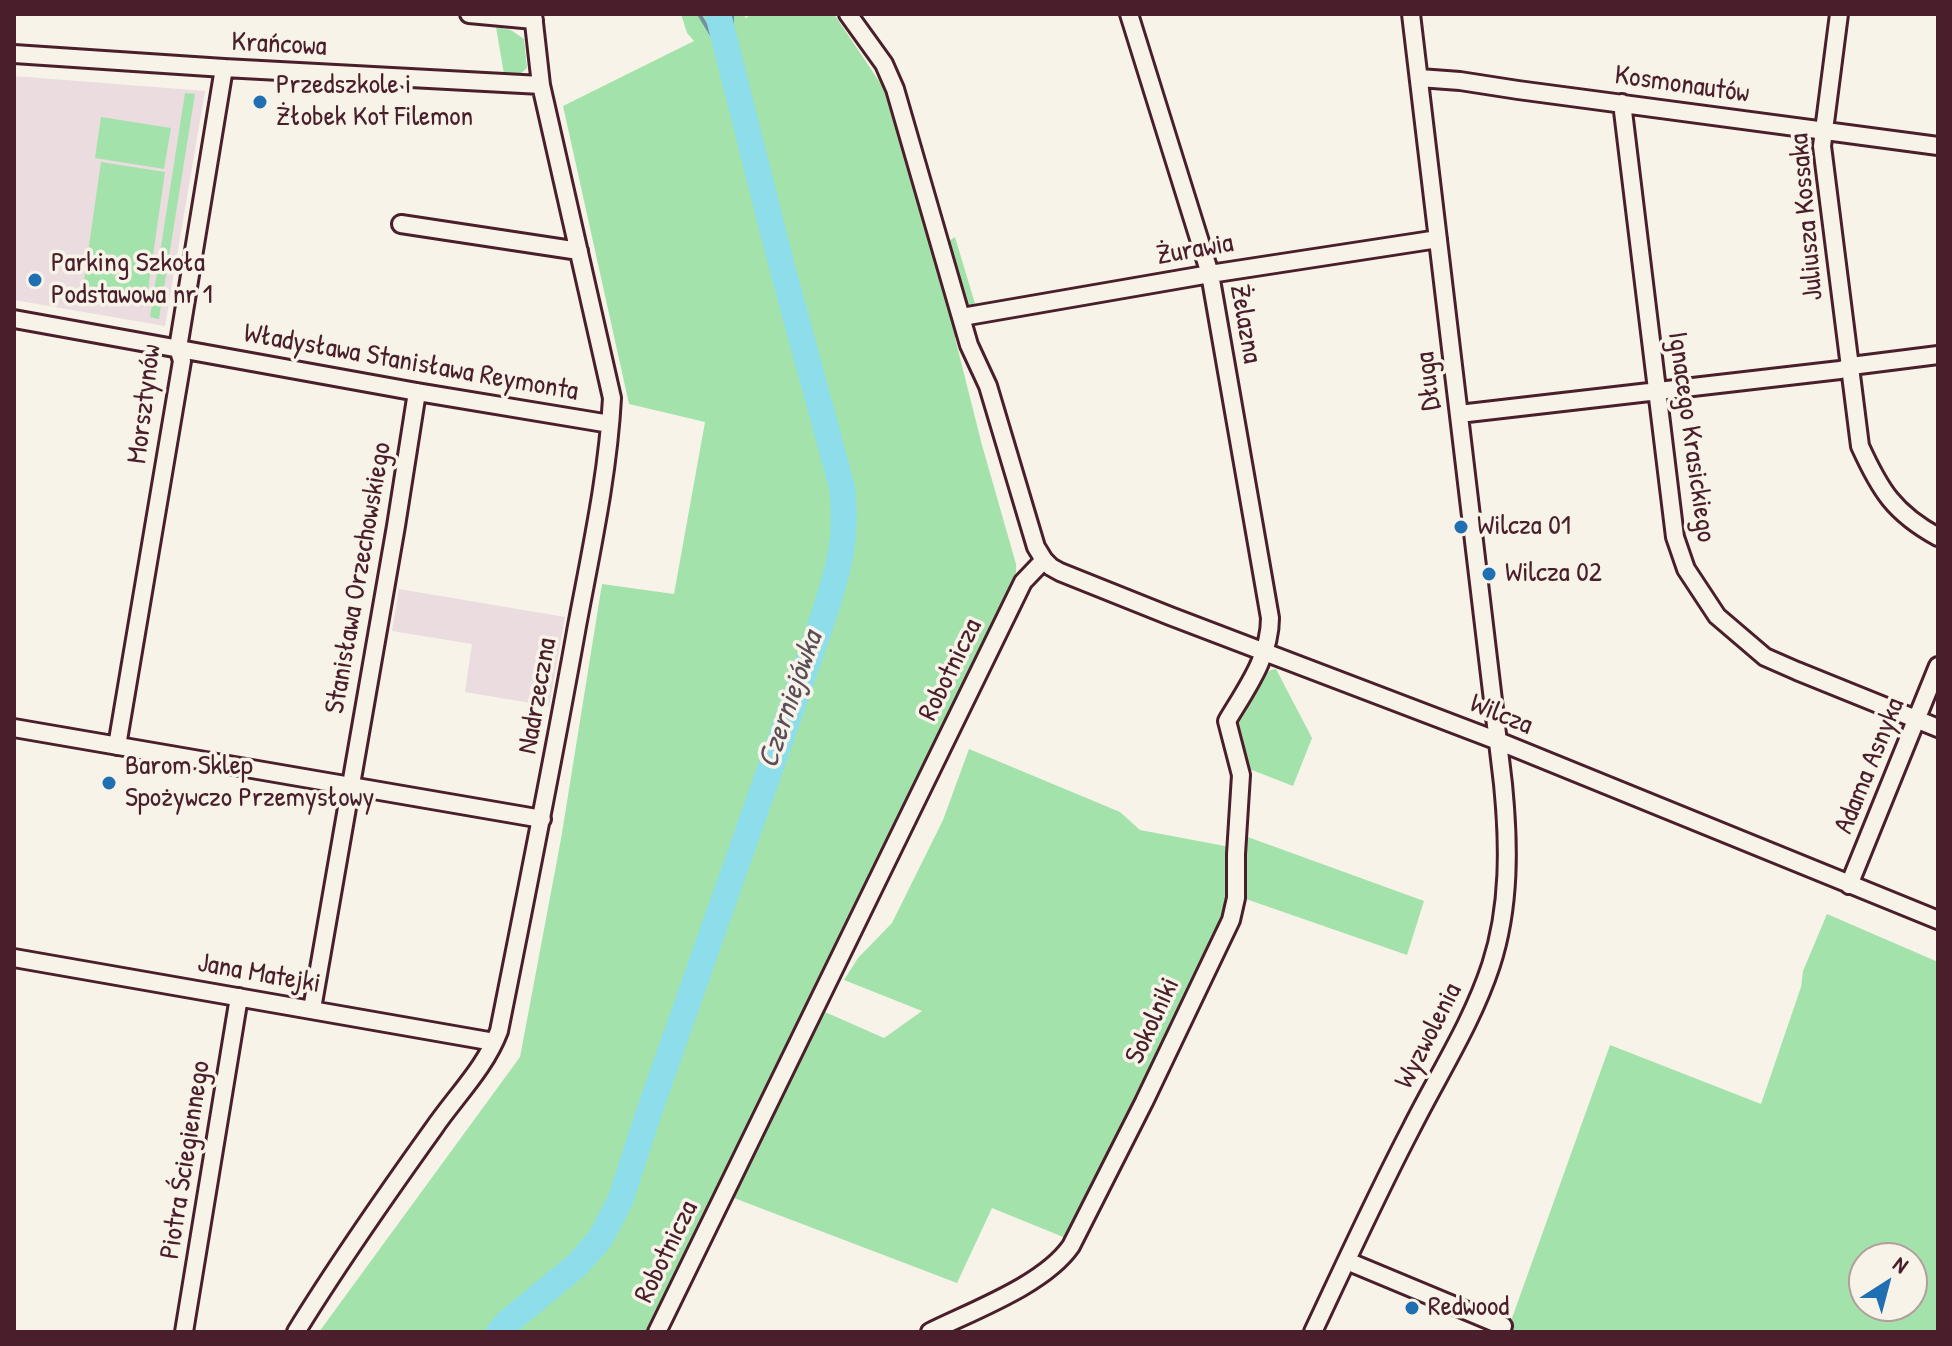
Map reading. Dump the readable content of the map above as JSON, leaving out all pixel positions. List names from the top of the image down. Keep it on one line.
{"streets":{"street":["Krańcowa","Kosmonautów","Juliusza Kossaka","Żurawia","Żelazna","Władysława Stanisława Reymonta","Długa","Morsztynów","Ignacego Krasickiego","Stanisława Orzechowskiego","Robotnicza","Nadrzeczna","Wilcza","Adama Asnyka","Jana Matejki","Sokolniki","Wyzwolenia","Piotra Ściegiennego"]},"crossings":[["Krańcowa","Morsztynów"],["Krańcowa","Nadrzeczna"],["Kosmonautów","Juliusza Kossaka"],["Kosmonautów","Długa"],["Kosmonautów","Ignacego Krasickiego"],["Żurawia","Żelazna"],["Żurawia","Długa"],["Żelazna","Wilcza"],["Żelazna","Sokolniki"],["Władysława Stanisława Reymonta","Morsztynów"],["Władysława Stanisława Reymonta","Stanisława Orzechowskiego"],["Władysława Stanisława Reymonta","Nadrzeczna"],["Długa","Wilcza"],["Długa","Wyzwolenia"],["Ignacego Krasickiego","Adama Asnyka"],["Stanisława Orzechowskiego","Jana Matejki"],["Robotnicza","Wilcza"],["Nadrzeczna","Jana Matejki"],["Wilcza","Adama Asnyka"],["Wilcza","Sokolniki"],["Wilcza","Wyzwolenia"],["Jana Matejki","Piotra Ściegiennego"]],"water":["Czerniejówka"],"places":["Przedszkole i Żłobek Kot Filemon","Parking Szkoła Podstawowa nr 1","Wilcza 01","Wilcza 02","Barom Sklep Spożywczo Przemysłowy","Redwood"],"north":"top right"}
